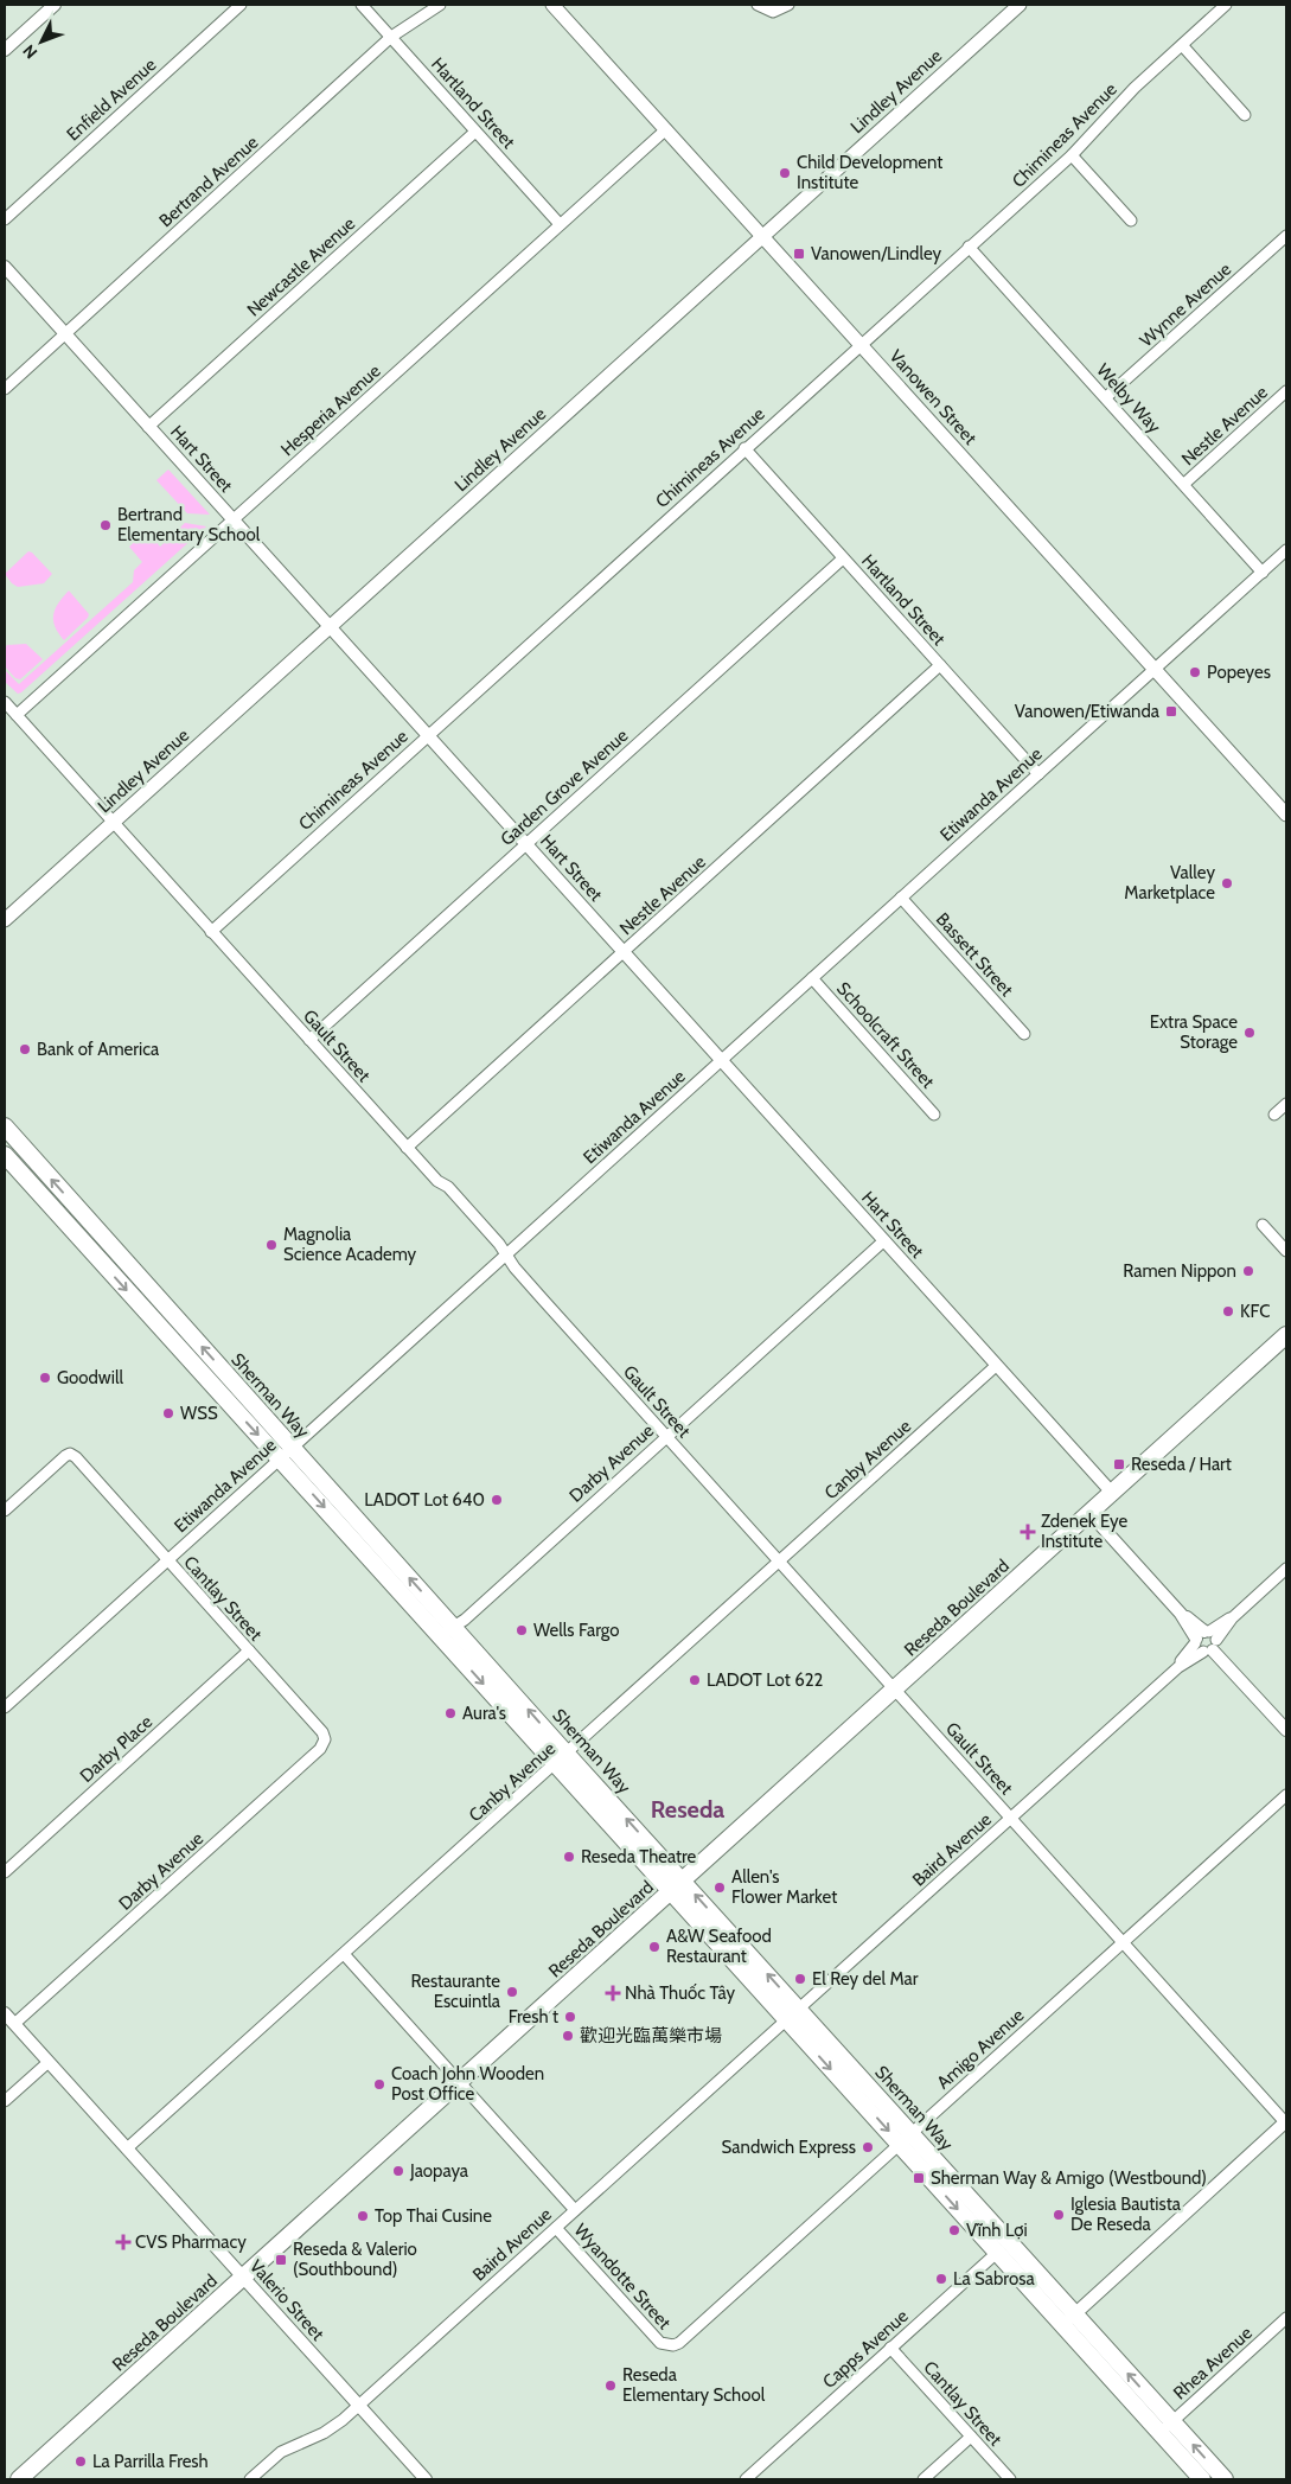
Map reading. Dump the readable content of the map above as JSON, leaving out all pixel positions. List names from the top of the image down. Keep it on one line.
{"streets":{"main road":["Lindley Avenue","Vanowen Street","Sherman Way","Reseda Boulevard"],"street":["Enfield Avenue","Hartland Street","Chimineas Avenue","Bertrand Avenue","Newcastle Avenue","Wynne Avenue","Welby Way","Hesperia Avenue","Nestle Avenue","Hart Street","Garden Grove Avenue","Etiwanda Avenue","Bassett Street","Schoolcraft Street","Gault Street","Canby Avenue","Darby Avenue","Cantlay Street","Darby Place","Baird Avenue","Amigo Avenue","Wyandotte Street","Valerio Street","Capps Avenue","Rhea Avenue"]},"crossings":[["Lindley Avenue","Vanowen Street"],["Lindley Avenue","Hart Street"],["Lindley Avenue","Gault Street"],["Hartland Street","Chimineas Avenue"],["Hartland Street","Bertrand Avenue"],["Hartland Street","Newcastle Avenue"],["Hartland Street","Hesperia Avenue"],["Hartland Street","Nestle Avenue"],["Hartland Street","Garden Grove Avenue"],["Hartland Street","Etiwanda Avenue"],["Chimineas Avenue","Vanowen Street"],["Chimineas Avenue","Welby Way"],["Chimineas Avenue","Hart Street"],["Chimineas Avenue","Gault Street"],["Bertrand Avenue","Hart Street"],["Newcastle Avenue","Hart Street"],["Wynne Avenue","Welby Way"],["Vanowen Street","Hesperia Avenue"],["Vanowen Street","Etiwanda Avenue"],["Welby Way","Nestle Avenue"],["Welby Way","Etiwanda Avenue"],["Hesperia Avenue","Hart Street"],["Hesperia Avenue","Gault Street"],["Nestle Avenue","Hart Street"],["Nestle Avenue","Gault Street"],["Hart Street","Garden Grove Avenue"],["Hart Street","Etiwanda Avenue"],["Hart Street","Canby Avenue"],["Hart Street","Darby Avenue"],["Hart Street","Reseda Boulevard"],["Garden Grove Avenue","Gault Street"],["Etiwanda Avenue","Bassett Street"],["Etiwanda Avenue","Schoolcraft Street"],["Etiwanda Avenue","Gault Street"],["Etiwanda Avenue","Sherman Way"],["Etiwanda Avenue","Cantlay Street"],["Gault Street","Canby Avenue"],["Gault Street","Darby Avenue"],["Gault Street","Reseda Boulevard"],["Gault Street","Baird Avenue"],["Gault Street","Amigo Avenue"],["Sherman Way","Canby Avenue"],["Sherman Way","Darby Avenue"],["Sherman Way","Reseda Boulevard"],["Sherman Way","Baird Avenue"],["Sherman Way","Amigo Avenue"],["Sherman Way","Capps Avenue"],["Sherman Way","Rhea Avenue"],["Canby Avenue","Wyandotte Street"],["Canby Avenue","Valerio Street"],["Darby Avenue","Cantlay Street"],["Darby Avenue","Valerio Street"],["Cantlay Street","Darby Place"],["Cantlay Street","Capps Avenue"],["Reseda Boulevard","Wyandotte Street"],["Reseda Boulevard","Valerio Street"],["Baird Avenue","Wyandotte Street"],["Baird Avenue","Valerio Street"],["Amigo Avenue","Wyandotte Street"]],"districts":["Reseda"],"places":{"other":["Child Development Institute","Bertrand Elementary School","Popeyes","Valley Marketplace","Extra Space Storage","Bank of America","Magnolia Science Academy","Ramen Nippon","KFC","Goodwill","WSS","LADOT Lot 640","Wells Fargo","LADOT Lot 622","Aura's","Reseda Theatre","Allen's Flower Market","A&W Seafood Restaurant","El Rey del Mar","Restaurante Escuintla","Fresh t","歡迎光臨萬樂市場","Coach John Wooden Post Office","Sandwich Express","Jaopaya","Iglesia Bautista De Reseda","Top Thai Cusine","Vĩnh Lợi","La Sabrosa","Reseda Elementary School","La Parrilla Fresh"],"transit":["Vanowen/Lindley","Vanowen/Etiwanda","Reseda / Hart","Sherman Way & Amigo (Westbound)","Reseda & Valerio (Southbound)"],"health":["Zdenek Eye Institute","Nhà Thuốc Tây","CVS Pharmacy"]},"north":"bottom left"}
